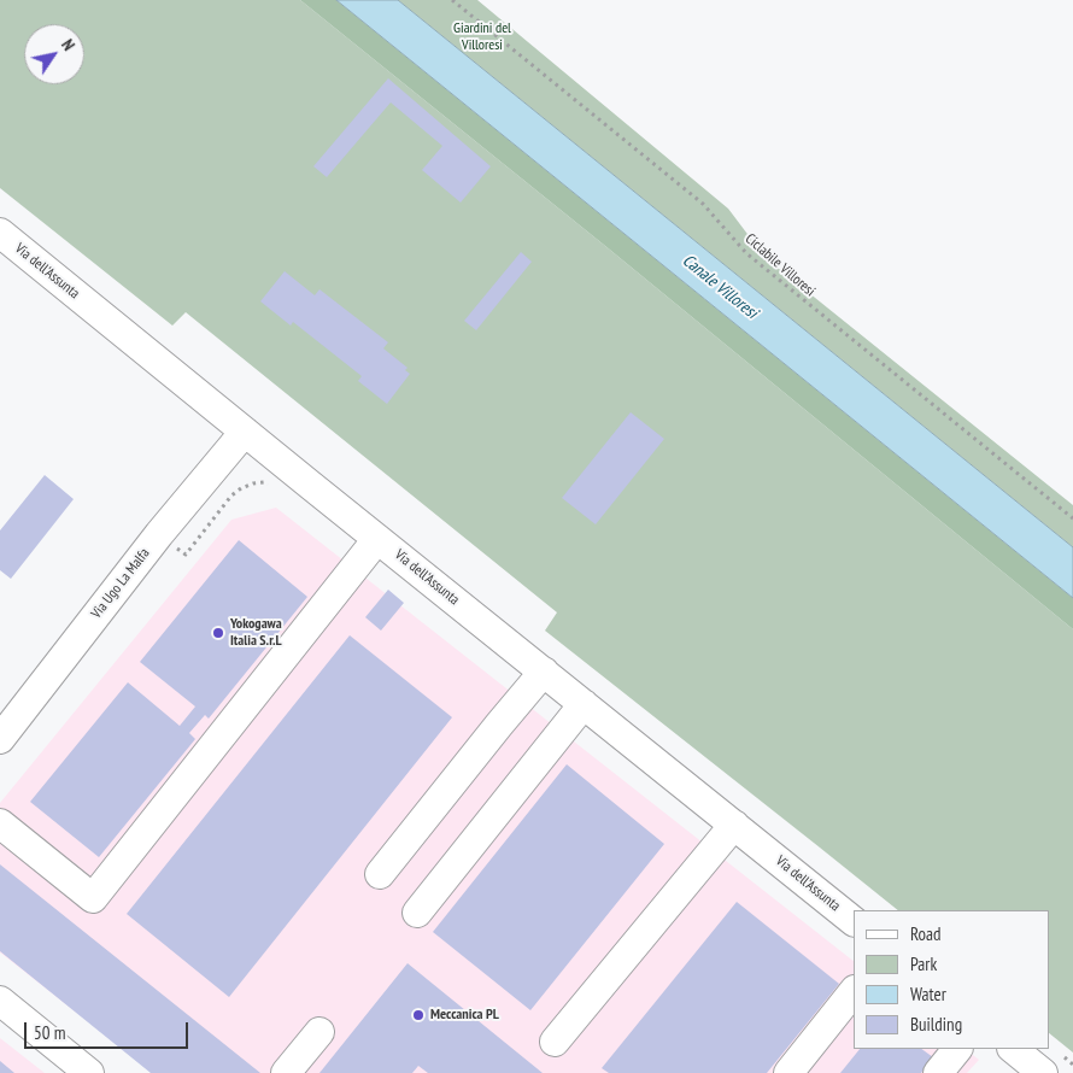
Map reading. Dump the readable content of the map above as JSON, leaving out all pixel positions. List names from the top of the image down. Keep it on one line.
{"streets":{"street":["Via dell'Assunta","Via Ugo La Malfa"],"path":["Ciclabile Villoresi"]},"crossings":[["Via dell'Assunta","Via Ugo La Malfa"]],"water":["Canale Villoresi"],"parks":["Giardini del Villoresi"],"places":["Yokogawa Italia S.r.L","Meccanica PL"],"legend":["Road","Park","Water","Building"],"scale_bar":"50 m","north":"top right"}
